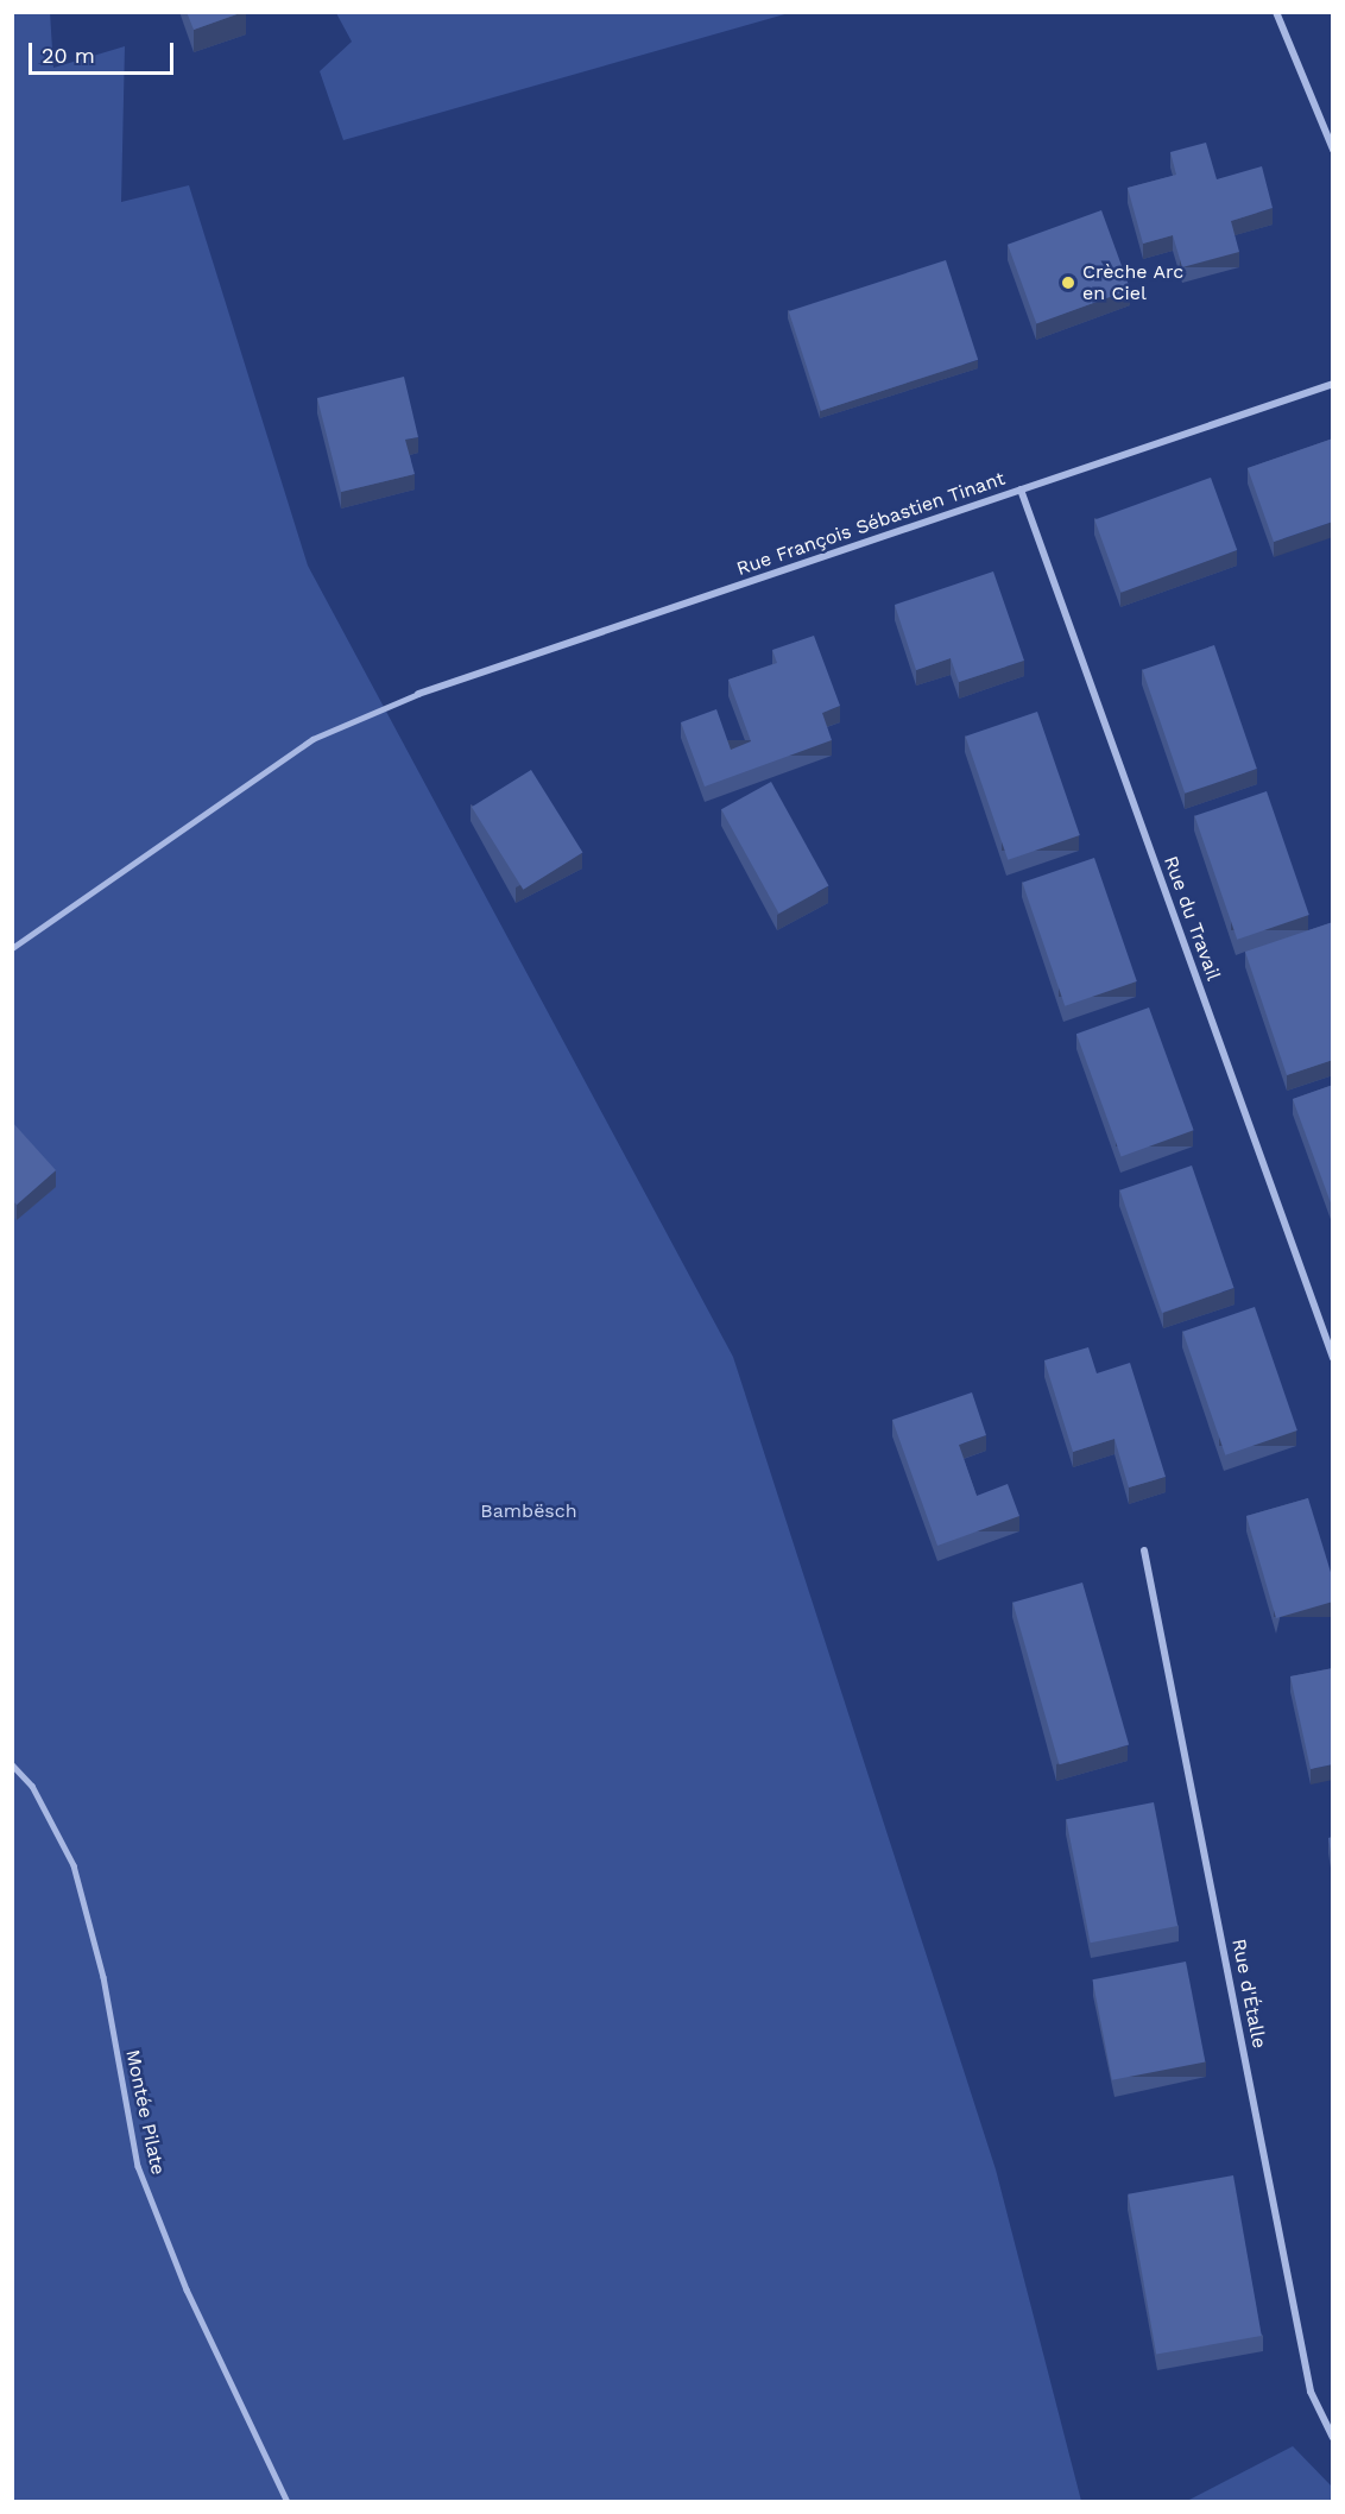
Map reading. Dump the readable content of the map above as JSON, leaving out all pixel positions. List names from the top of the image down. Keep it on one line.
{"streets":{"street":["Rue François Sébastien Tinant","Rue du Travail","Rue d'Étalle"],"lane":["Montée Pilate"]},"crossings":[["Rue François Sébastien Tinant","Rue du Travail"]],"parks":["Bambësch"],"places":["Crèche Arc en Ciel"],"scale_bar":"20 m"}
